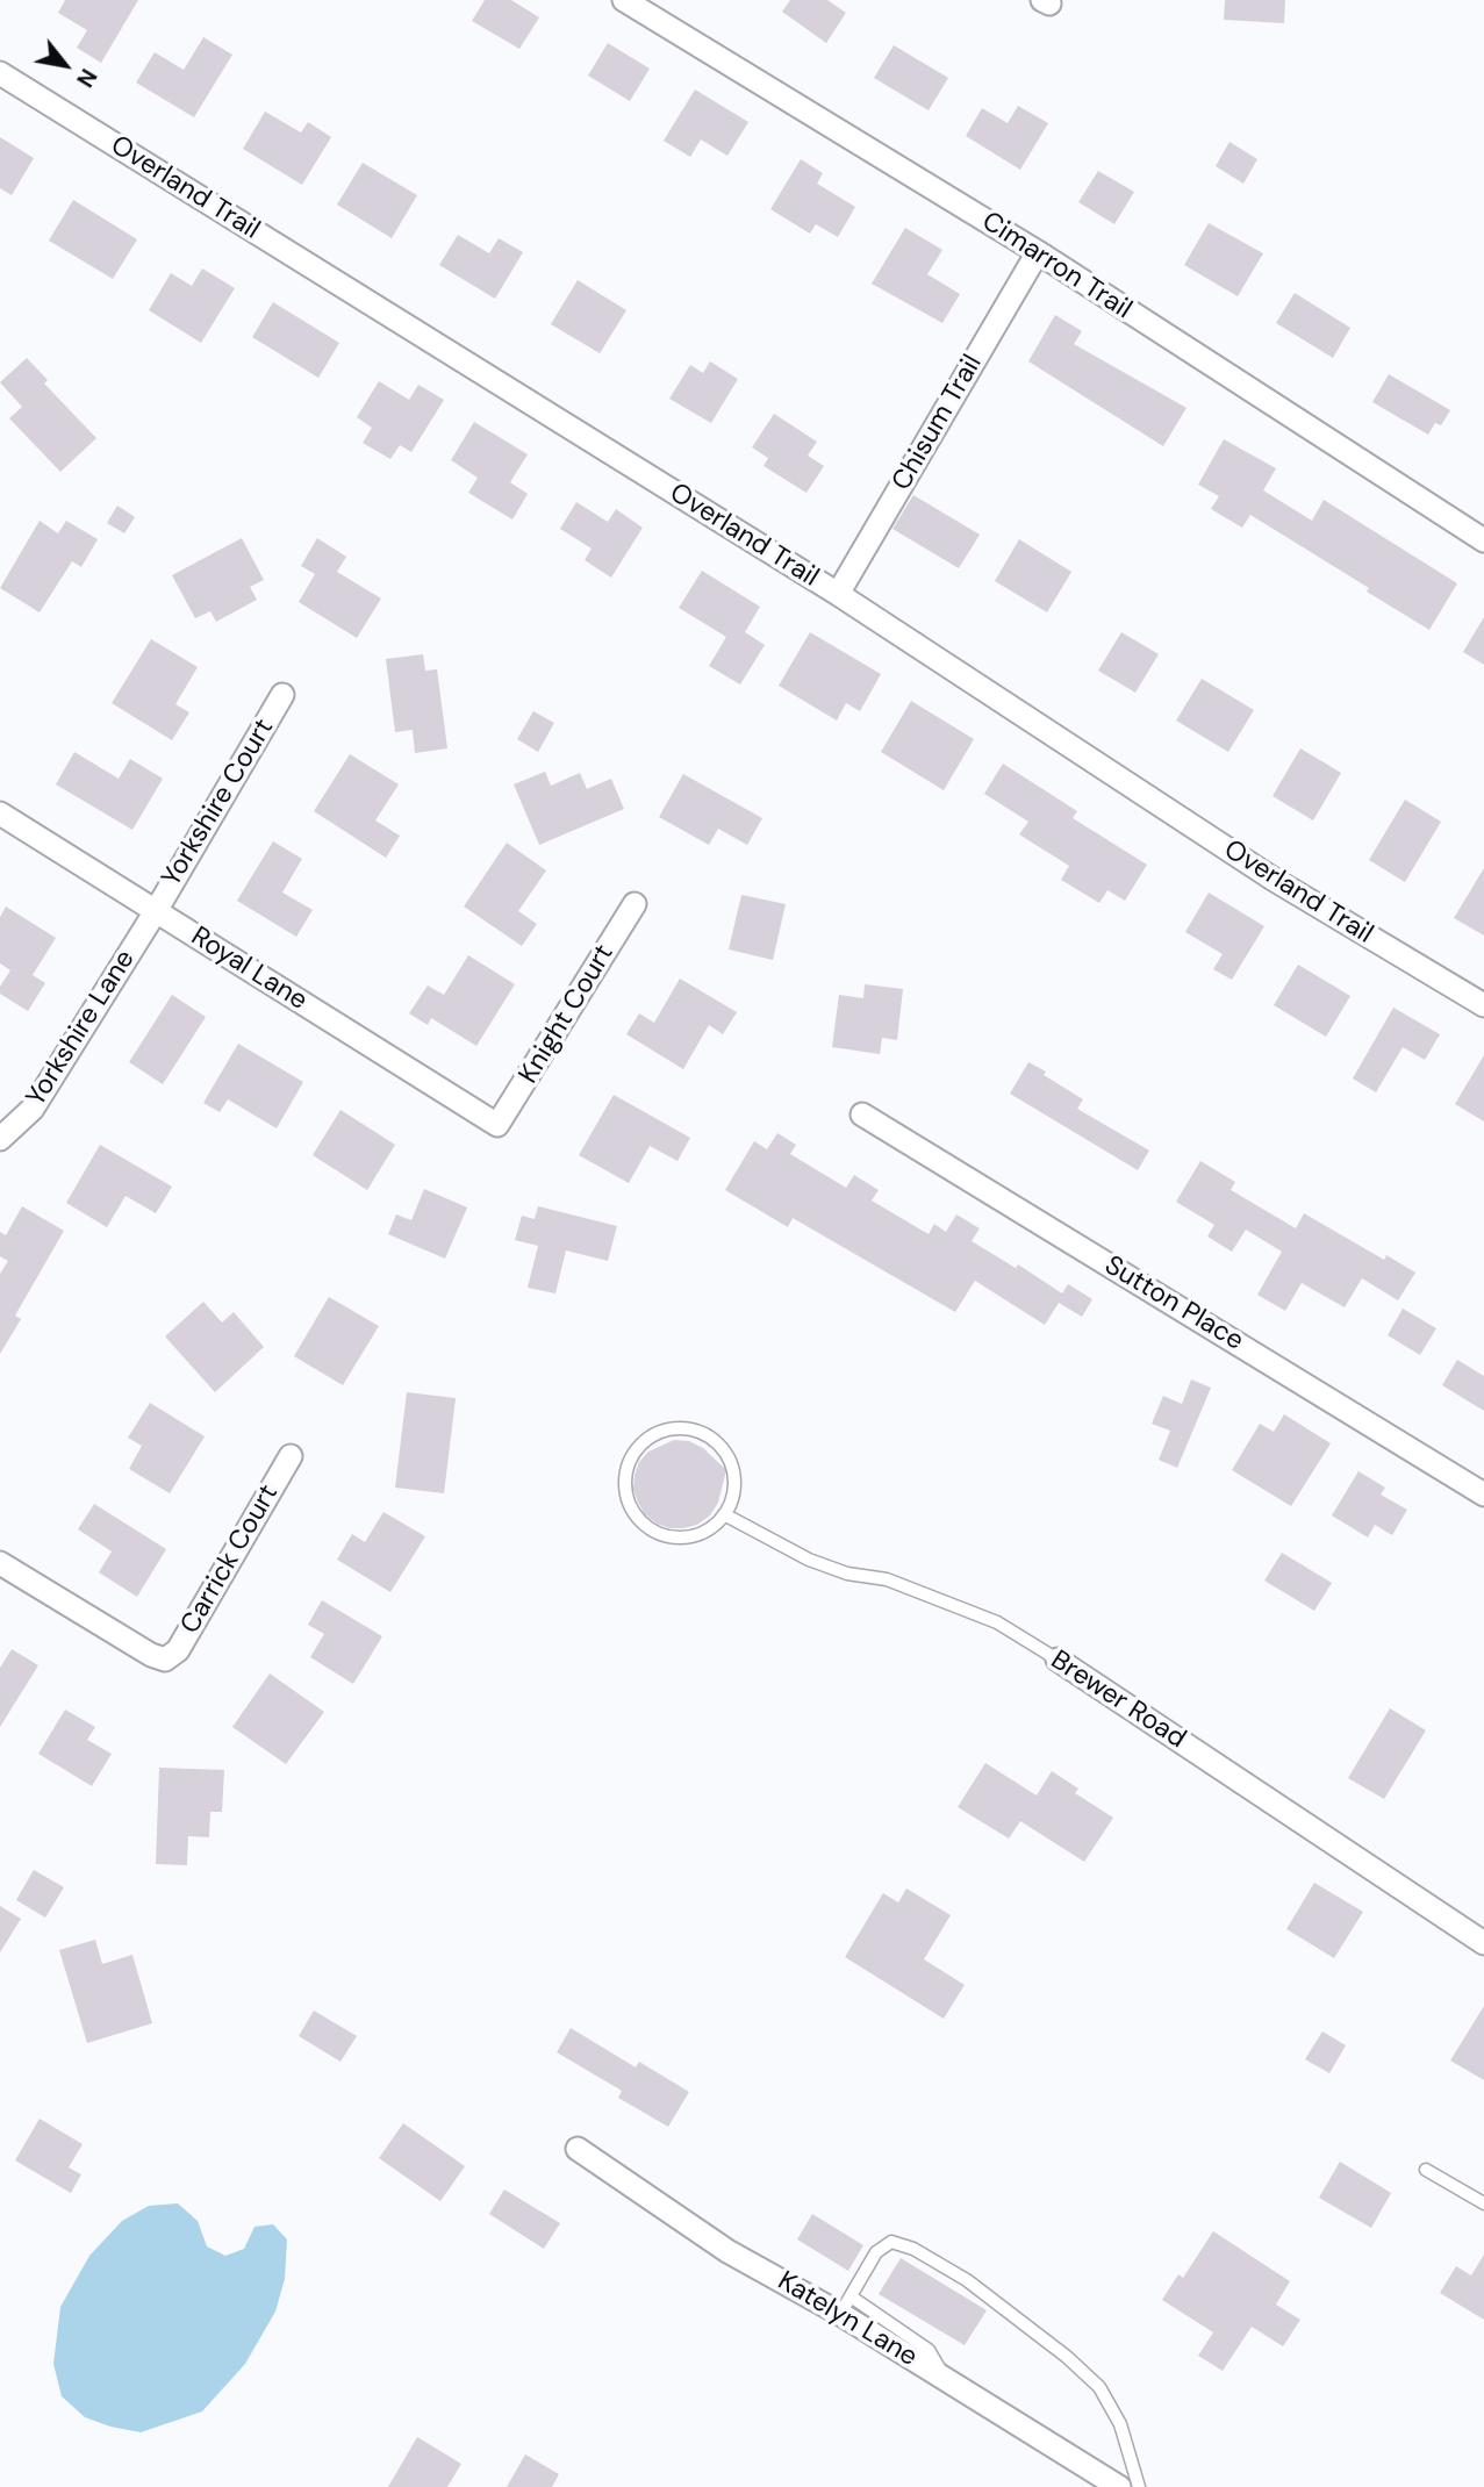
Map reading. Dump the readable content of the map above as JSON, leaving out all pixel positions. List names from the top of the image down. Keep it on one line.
{"streets":{"street":["Overland Trail","Cimarron Trail","Chisum Trail","Yorkshire Court","Royal Lane","Knight Court","Yorkshire Lane","Sutton Place","Carrick Court","Brewer Road","Katelyn Lane"]},"crossings":[["Overland Trail","Chisum Trail"],["Cimarron Trail","Chisum Trail"],["Yorkshire Court","Royal Lane"],["Yorkshire Court","Yorkshire Lane"],["Royal Lane","Knight Court"],["Royal Lane","Yorkshire Lane"]],"north":"bottom right"}
